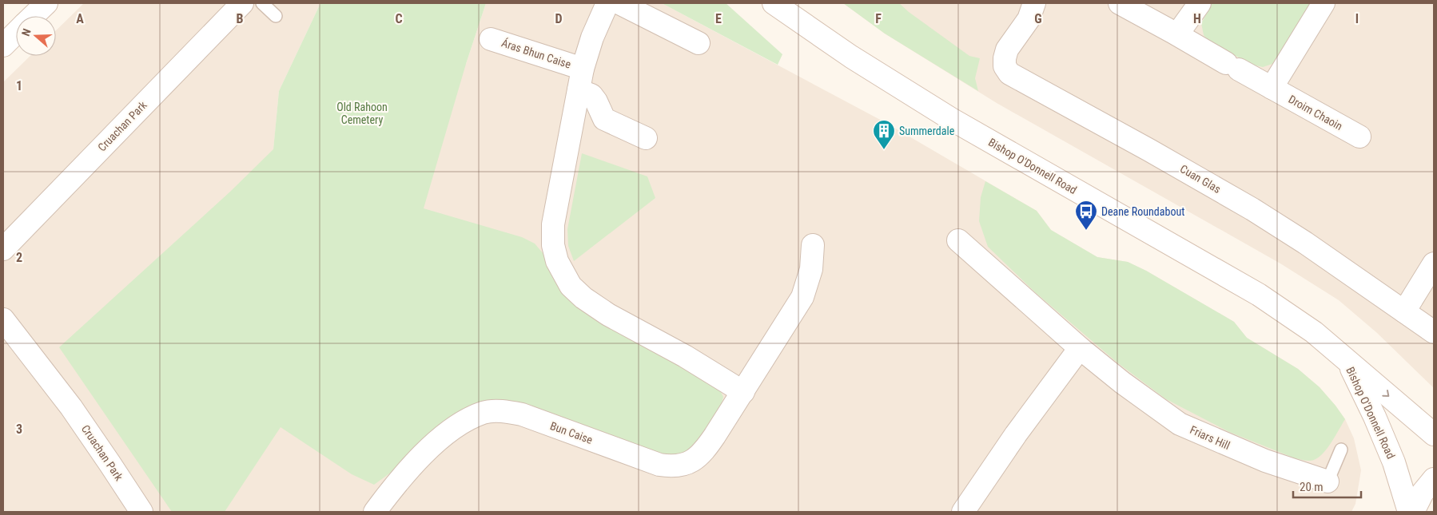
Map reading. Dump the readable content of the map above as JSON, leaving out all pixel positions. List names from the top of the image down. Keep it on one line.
{"streets":{"street":["Áras Bhun Caise","Droim Chaoin","Cruachan Park","Bishop O'Donnell Road","Cuan Glas","Bun Caise","Friars Hill"]},"parks":["Old Rahoon Cemetery"],"places":{"building":["Summerdale"],"bus stop":["Deane Roundabout"]},"scale_bar":"20 m","north":"left","grid":{"columns":["A","B","C","D","E","F","G","H","I"],"rows":["1","2","3"]}}
